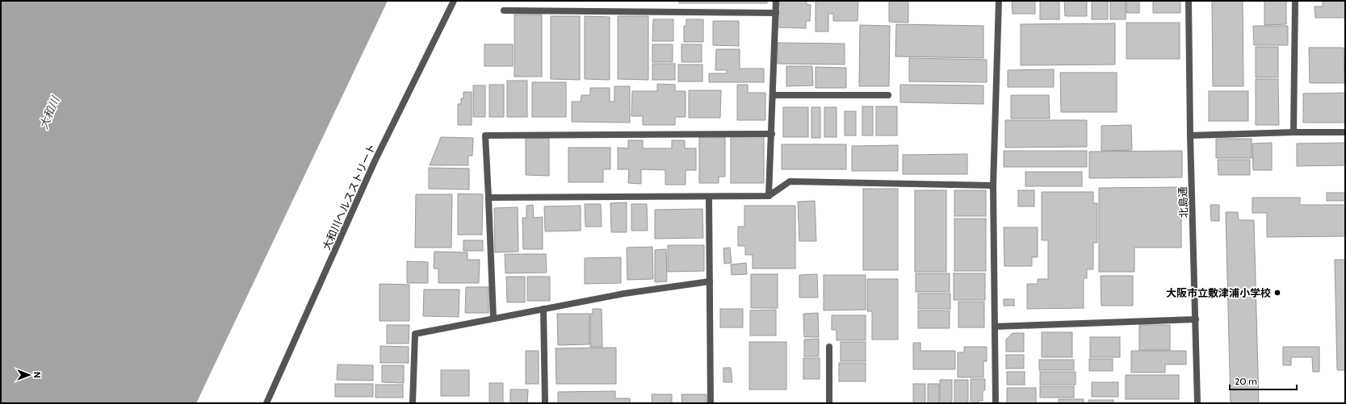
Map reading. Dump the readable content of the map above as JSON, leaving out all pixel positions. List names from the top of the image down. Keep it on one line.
{"streets":{"street":["大和川ヘルスストリート","北島通"]},"water":["大和川"],"places":["大阪市立敷津浦小学校"],"scale_bar":"20 m","north":"right"}
